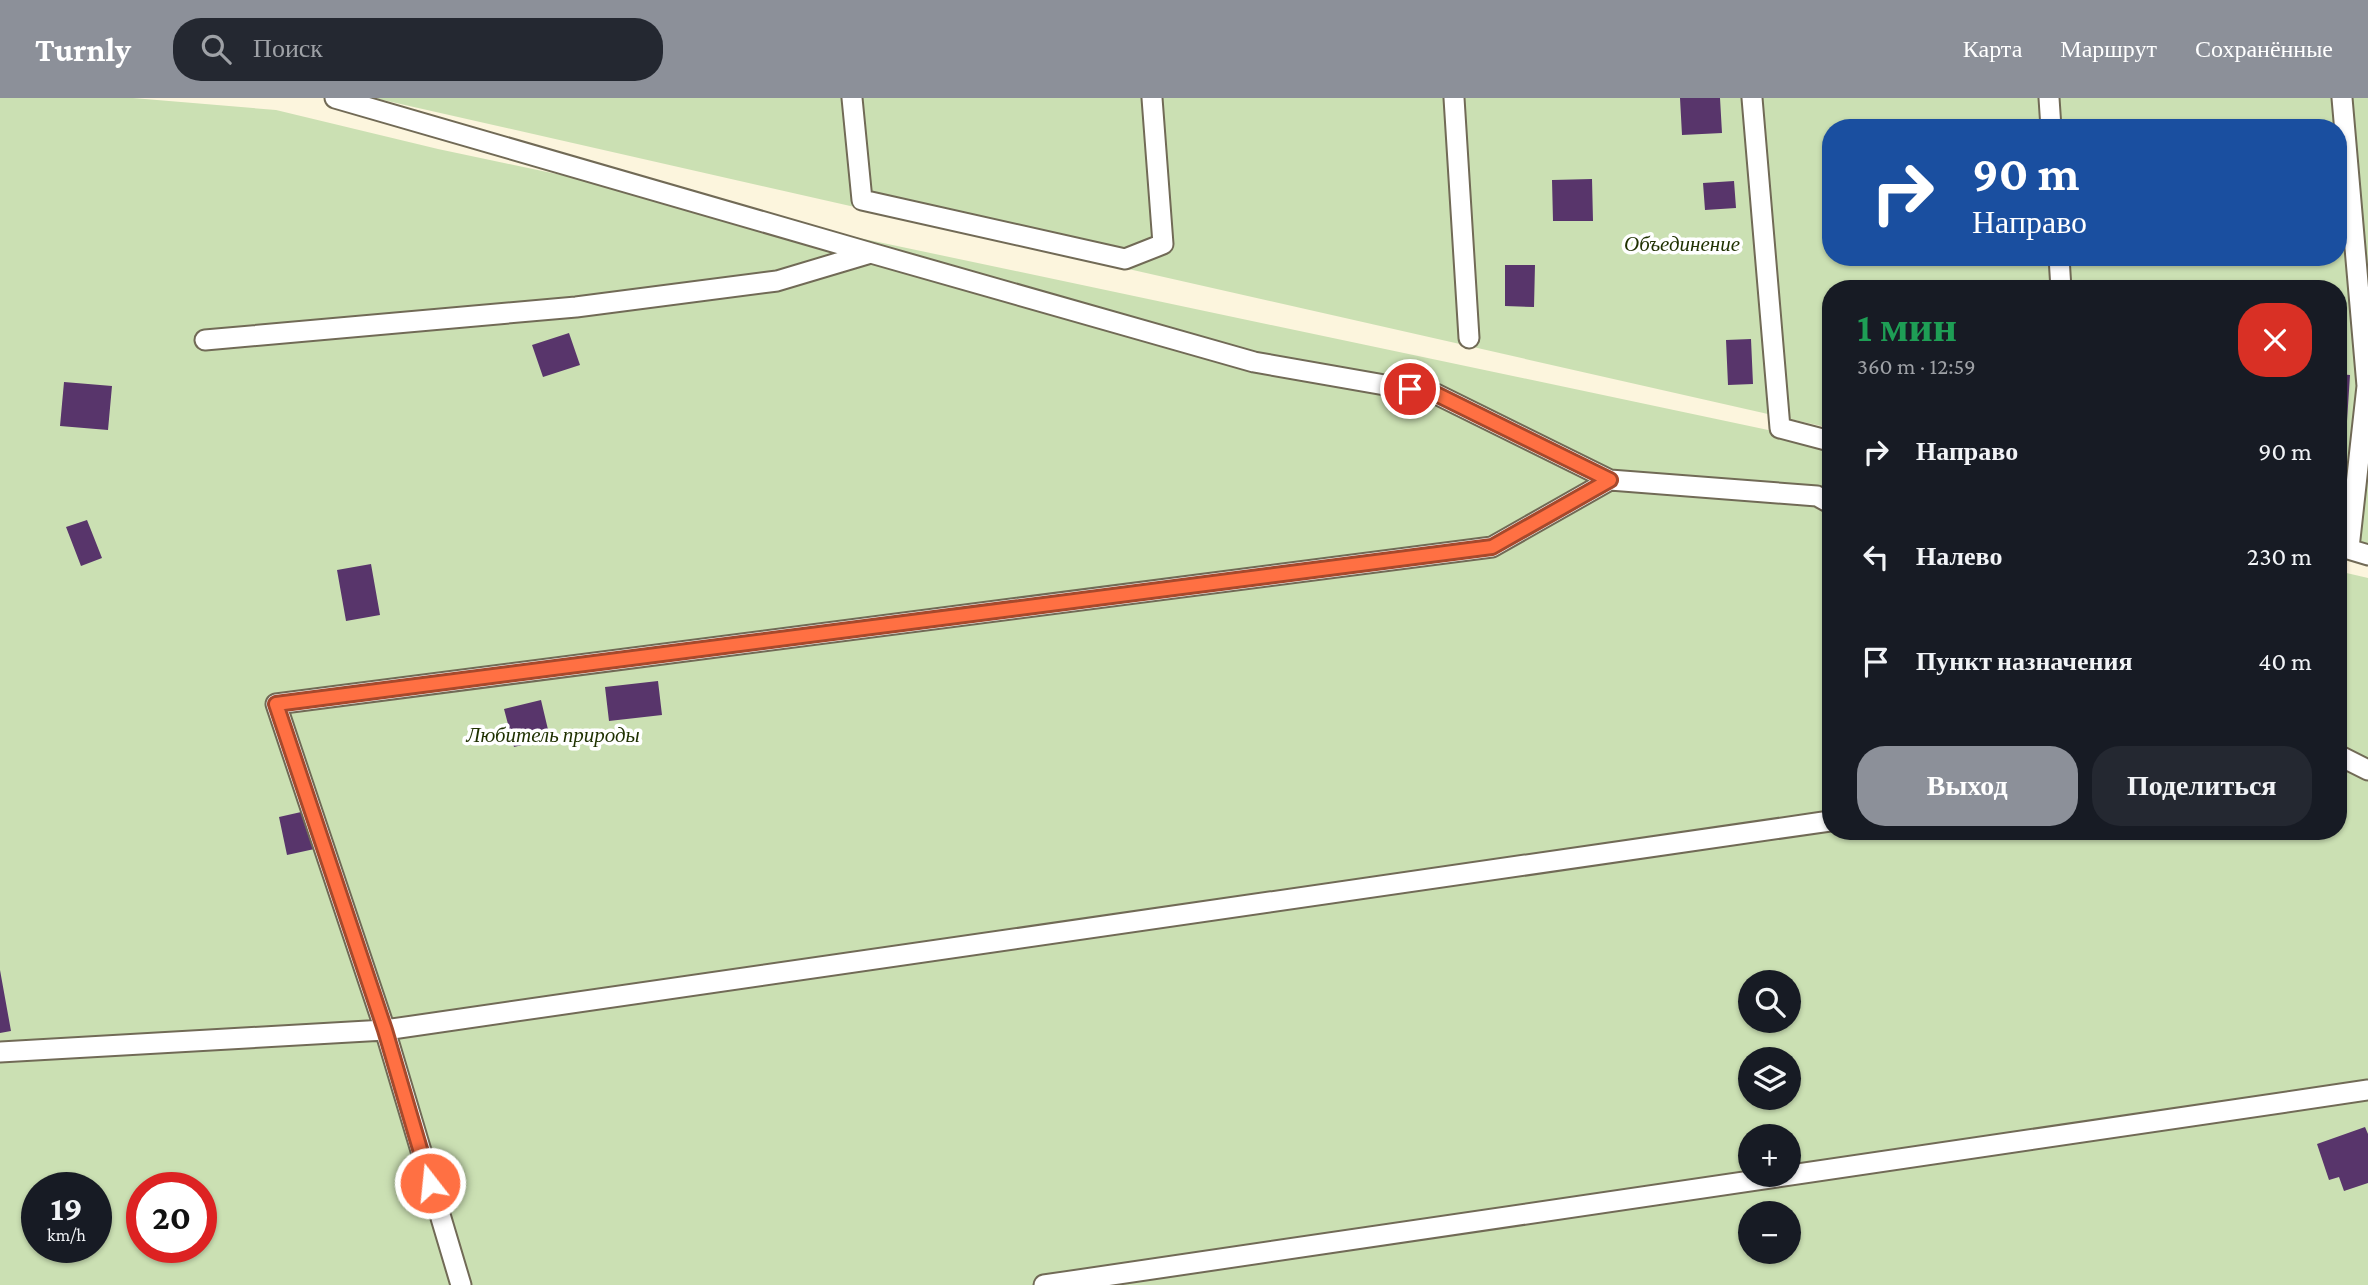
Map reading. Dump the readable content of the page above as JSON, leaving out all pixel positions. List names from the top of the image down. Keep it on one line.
{"parks":["Объединение","Любитель природы"],"page":{"header":"Turnly","search":"Поиск","nav":["Карта","Маршрут","Сохранённые"],"turn":["90 m","Направо"],"heading":["1 мин","360 m · 12:59"],"list":[{"name":"Направо","value":"90 m"},{"name":"Налево","value":"230 m"},{"name":"Пункт назначения","value":"40 m"}],"buttons":["Выход","Поделиться"],"map_buttons":["+","−"],"speed":"19 km/h","limit":"20"}}
